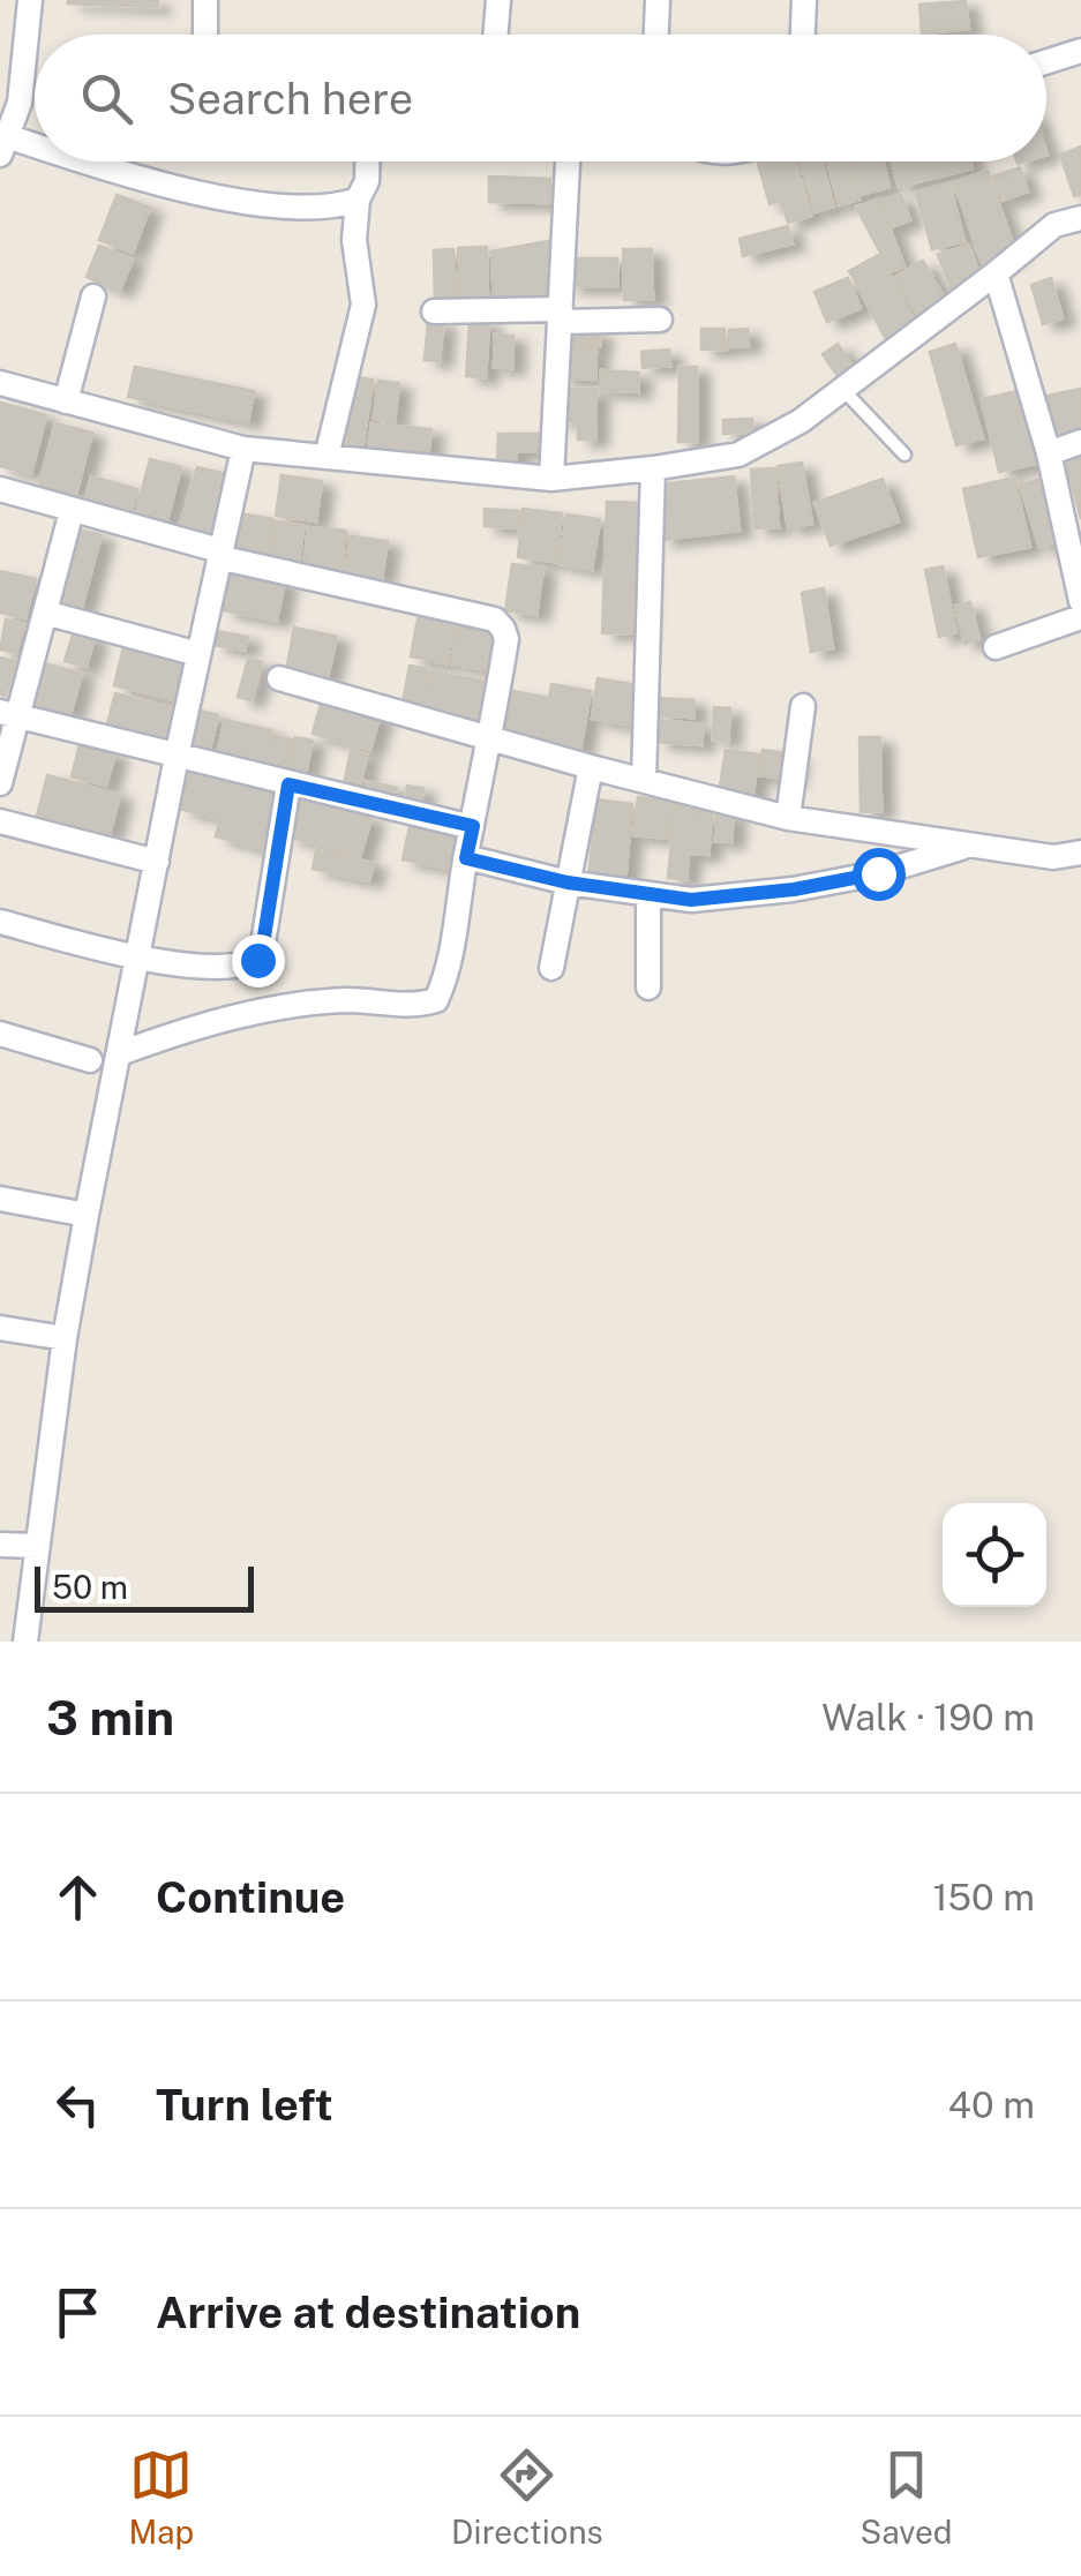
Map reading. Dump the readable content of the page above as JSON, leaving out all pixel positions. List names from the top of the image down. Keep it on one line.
{"scale_bar":"50 m","page":{"search":"Search here","scale":"50 m","heading":["3 min","Walk · 190 m"],"list":[["Continue","150 m"],["Turn left","40 m"],"Arrive at destination"],"nav":["Map","Directions","Saved"]}}
